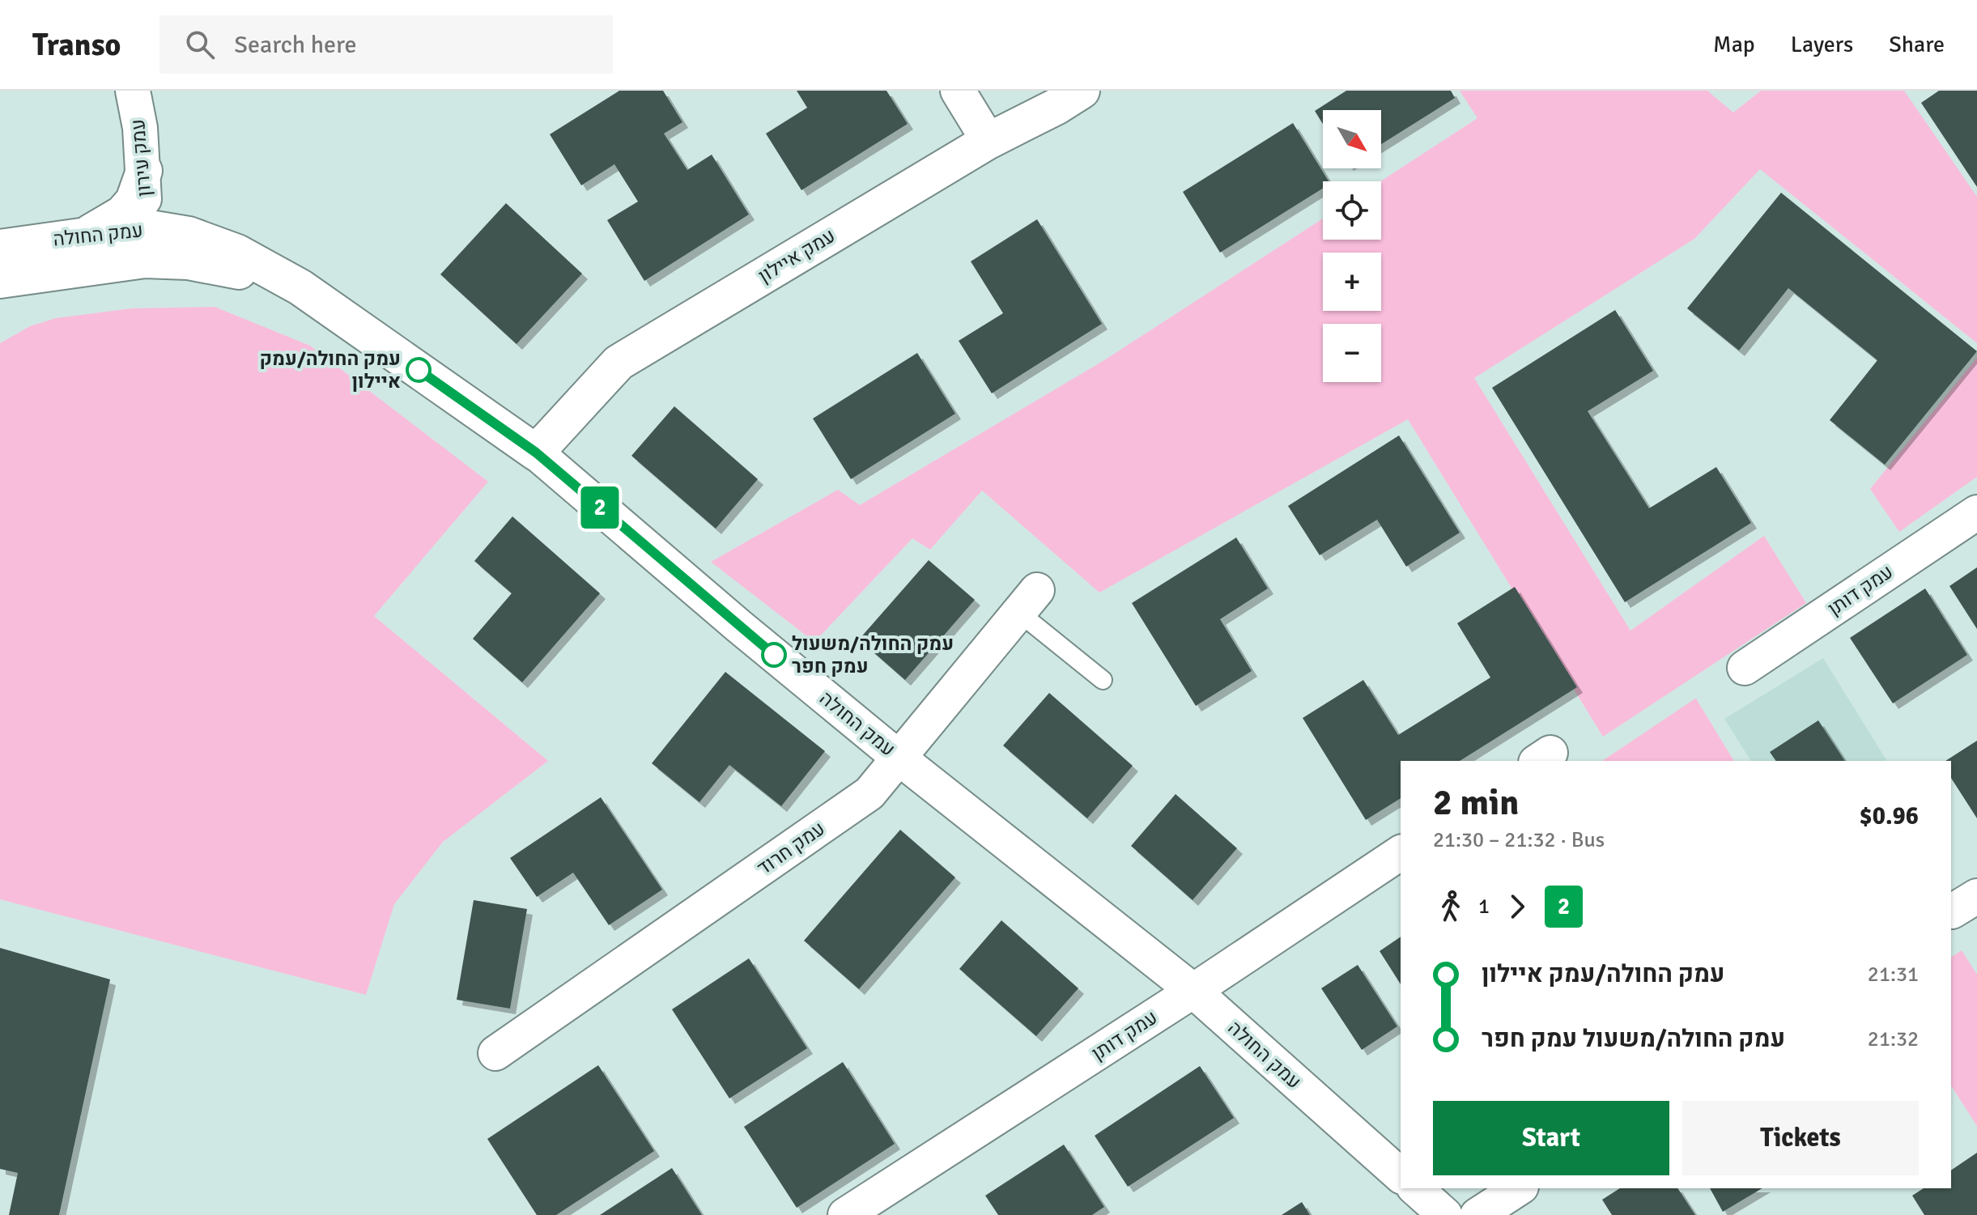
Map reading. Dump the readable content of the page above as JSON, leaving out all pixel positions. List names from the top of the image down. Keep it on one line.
{"streets":{"street":["עמק עירון","עמק החולה","עמק איילון","עמק דותן","עמק חרוד"]},"crossings":[["עמק עירון","עמק החולה"],["עמק החולה","עמק איילון"],["עמק החולה","עמק דותן"],["עמק החולה","עמק חרוד"]],"places":["עמק החולה/עמק איילון","עמק החולה/משעול עמק חפר"],"lines":["bus line 2"],"north":"bottom right","page":{"header":"Transo","search":"Search here","nav":["Map","Layers","Share"],"on_map":"2","map_buttons":["+","−"],"heading":["2 min","21:30 – 21:32 · Bus","$0.96"],"legs":["1","2"],"list":[{"name":"עמק החולה/עמק איילון","value":"21:31"},{"name":"עמק החולה/משעול עמק חפר","value":"21:32"}],"buttons":["Start","Tickets"]}}
